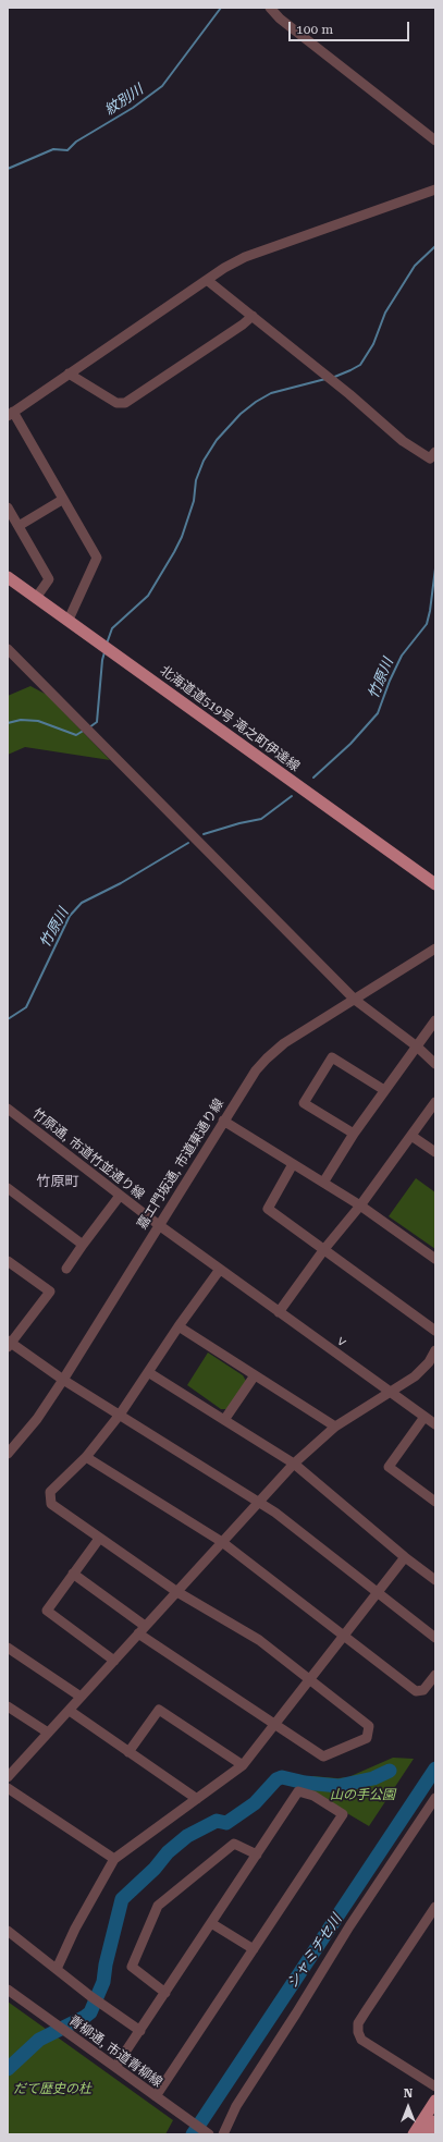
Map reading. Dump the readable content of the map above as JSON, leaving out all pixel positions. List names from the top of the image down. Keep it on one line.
{"streets":{"main road":["北海道道519号 滝之町伊達線"],"street":["竹原通, 市道竹並通り線","嘉エ門坂通, 市道東通り線","ｖ","青柳通, 市道青柳線"]},"crossings":[["竹原通, 市道竹並通り線","嘉エ門坂通, 市道東通り線"],["竹原通, 市道竹並通り線","ｖ"]],"districts":["竹原町"],"water":["紋別川","竹原川","シャミチセ川"],"parks":["山の手公園","だて歴史の杜"],"scale_bar":"100 m","north":"top"}
